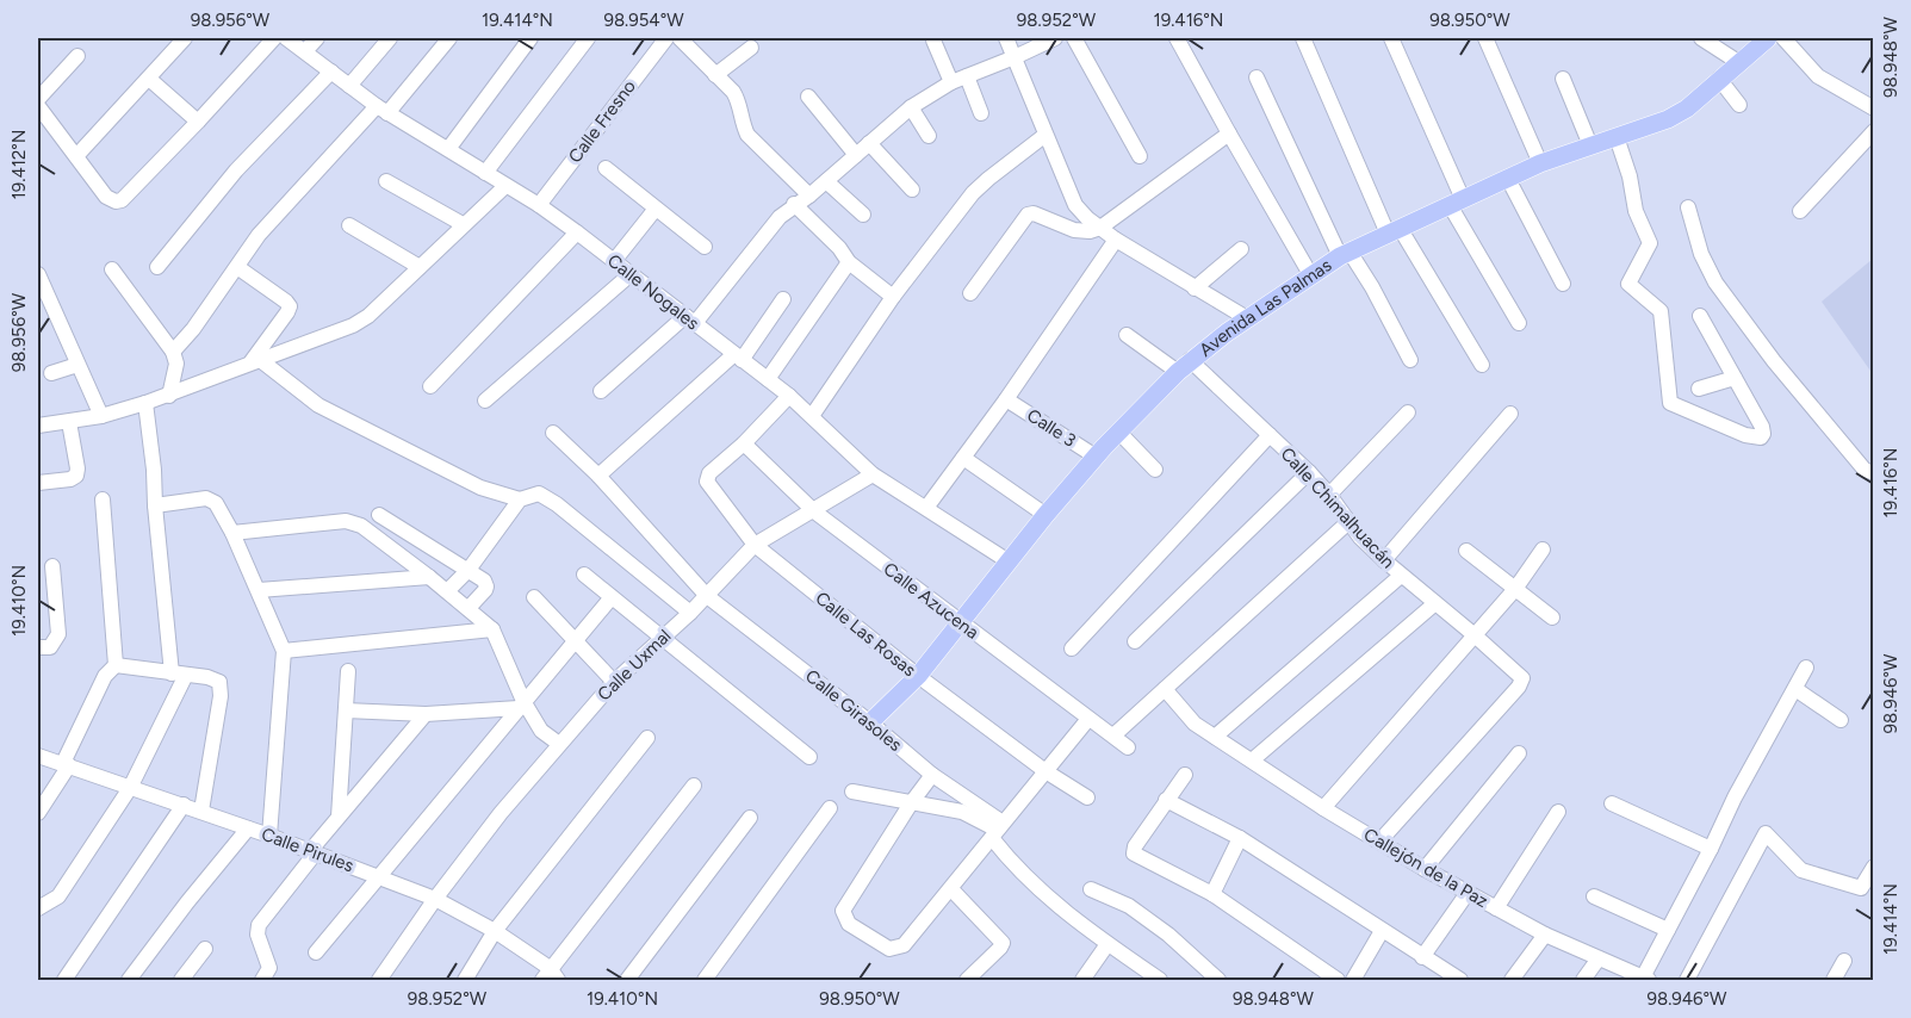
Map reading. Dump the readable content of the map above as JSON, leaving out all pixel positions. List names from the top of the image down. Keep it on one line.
{"streets":{"main road":["Avenida Las Palmas"],"street":["Calle Fresno","Calle Nogales","Calle 3","Calle Chimalhuacán","Calle Azucena","Calle Las Rosas","Calle Uxmal","Calle Girasoles","Calle Pirules","Callejón de la Paz"]},"crossings":[["Calle Fresno","Calle Nogales"],["Calle Nogales","Avenida Las Palmas"],["Calle Nogales","Calle Uxmal"],["Avenida Las Palmas","Calle 3"],["Avenida Las Palmas","Calle Chimalhuacán"],["Avenida Las Palmas","Calle Azucena"],["Avenida Las Palmas","Calle Las Rosas"],["Avenida Las Palmas","Calle Girasoles"],["Calle Chimalhuacán","Callejón de la Paz"],["Calle Azucena","Calle Las Rosas"],["Calle Azucena","Calle Uxmal"],["Calle Las Rosas","Calle Uxmal"],["Calle Uxmal","Calle Girasoles"],["Calle Uxmal","Calle Pirules"]],"coordinates":["98.956°W","19.414°N","98.954°W","98.952°W","19.416°N","98.950°W","98.948°W","19.412°N","19.410°N","98.946°W"]}
